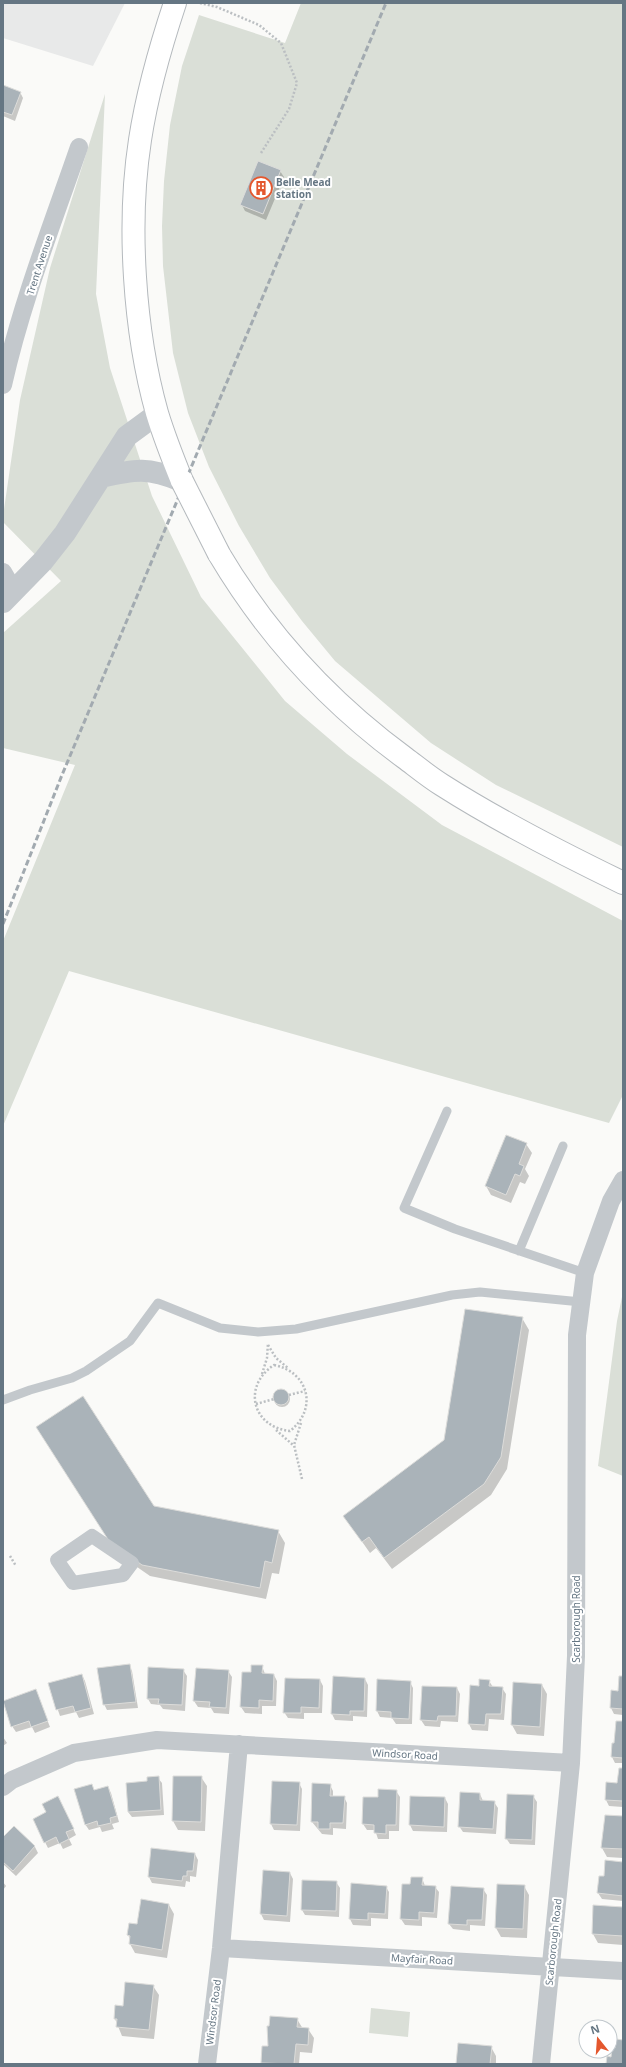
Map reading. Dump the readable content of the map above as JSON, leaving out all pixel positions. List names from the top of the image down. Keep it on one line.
{"streets":{"street":["Trent Avenue","Scarborough Road","Windsor Road","Mayfair Road"]},"crossings":[["Scarborough Road","Windsor Road"],["Scarborough Road","Mayfair Road"],["Windsor Road","Mayfair Road"]],"places":{"building":["Belle Mead station"]},"north":"top"}
